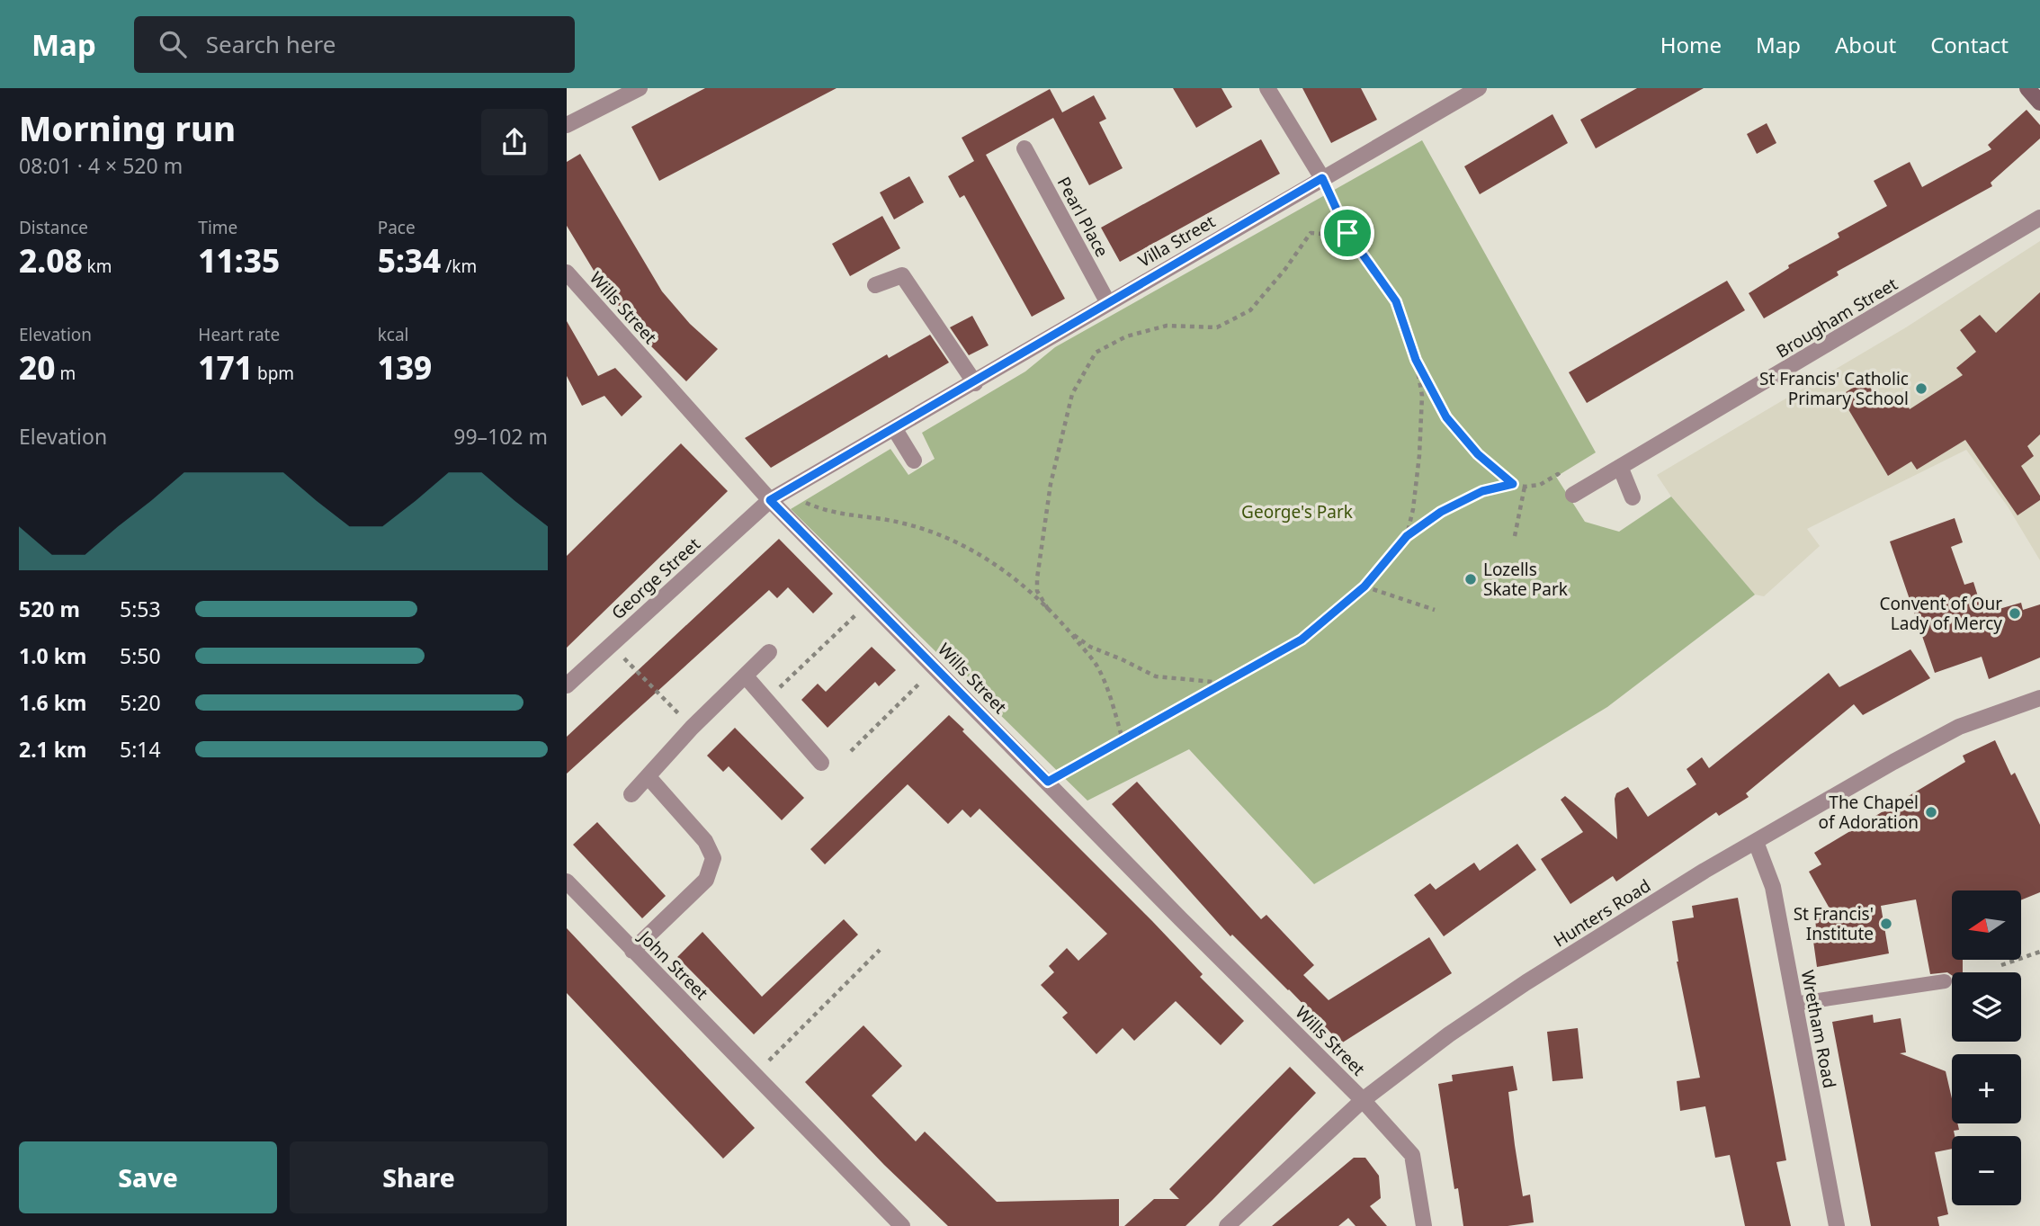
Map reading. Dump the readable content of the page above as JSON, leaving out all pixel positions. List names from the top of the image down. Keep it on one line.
{"streets":{"street":["Pearl Place","Villa Street","Wills Street","Brougham Street","George Street","Hunters Road","John Street","Wretham Road"]},"crossings":[["Pearl Place","Villa Street"],["Villa Street","Wills Street"],["Villa Street","George Street"],["Wills Street","George Street"],["Wills Street","Hunters Road"],["Hunters Road","Wretham Road"]],"parks":["George's Park"],"places":["St Francis' Catholic Primary School","Lozells Skate Park","Convent of Our Lady of Mercy","The Chapel of Adoration","St Francis' Institute"],"north":"left","page":{"header":"Map","search":"Search here","nav":["Home","Map","About","Contact"],"heading":["Morning run","08:01 · 4 × 520 m"],"stats":[["Distance","2.08 km"],["Time","11:35"],["Pace","5:34 /km"],["Elevation","20 m"],["Heart rate","171 bpm"],["kcal","139"]],"chart":["Elevation","99–102 m"],"list":[{"name":"520 m","note":"5:53"},{"name":"1.0 km","note":"5:50"},{"name":"1.6 km","note":"5:20"},{"name":"2.1 km","note":"5:14"}],"map_buttons":["+","−"],"buttons":["Save","Share"]}}
